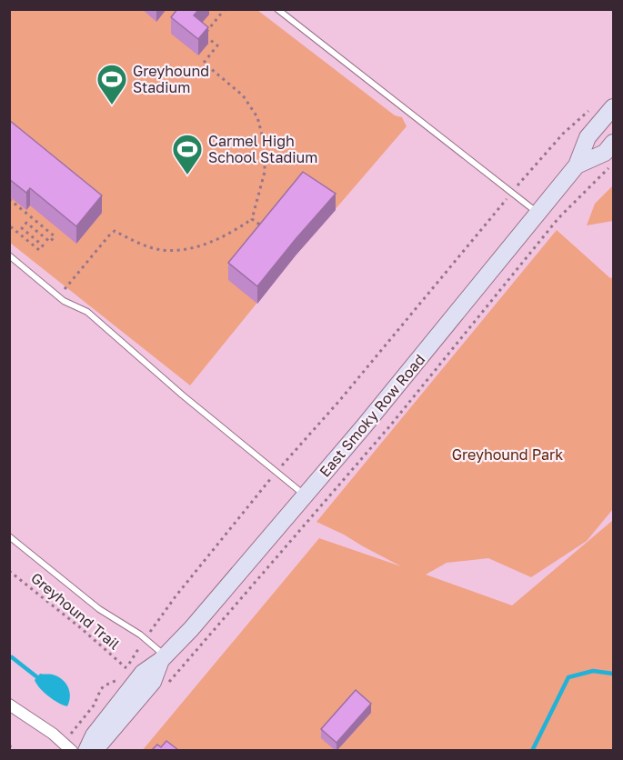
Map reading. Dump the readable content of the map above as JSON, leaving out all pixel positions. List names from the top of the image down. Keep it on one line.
{"streets":{"street":["East Smoky Row Road"],"path":["Greyhound Trail"]},"parks":["Greyhound Park"],"places":{"sports":["Greyhound Stadium","Carmel High School Stadium"]}}
